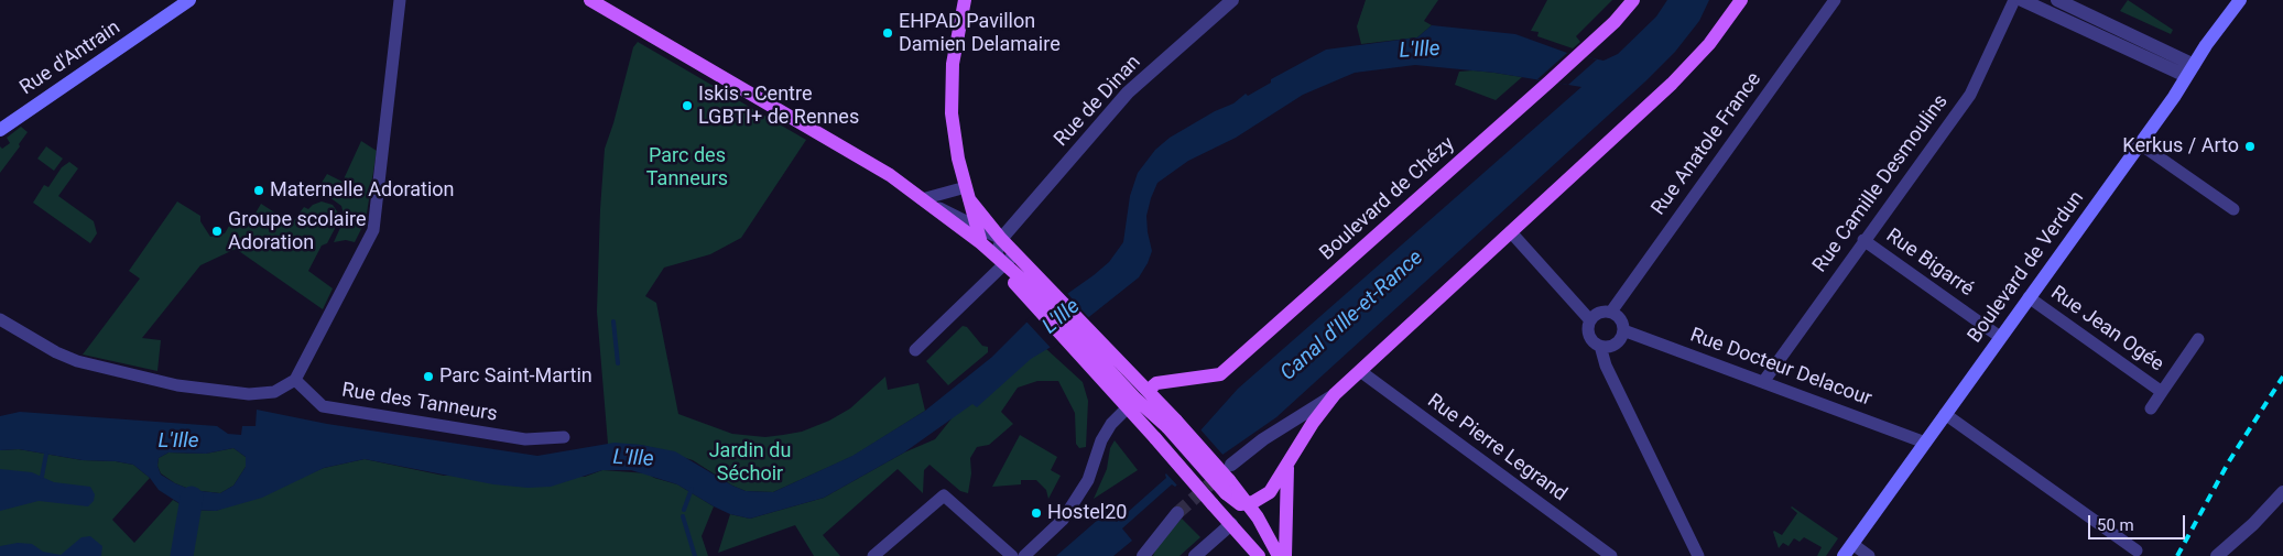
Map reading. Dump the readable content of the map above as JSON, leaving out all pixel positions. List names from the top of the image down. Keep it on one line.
{"streets":{"main road":["Rue d'Antrain","Boulevard de Chézy","Boulevard de Verdun"],"street":["Rue de Dinan","Rue Anatole France","Rue Camille Desmoulins","Rue Bigarré","Rue Jean Ogée","Rue Docteur Delacour","Rue des Tanneurs","Rue Pierre Legrand"]},"crossings":[["Rue Anatole France","Rue Docteur Delacour"],["Rue Camille Desmoulins","Rue Bigarré"],["Rue Camille Desmoulins","Rue Docteur Delacour"],["Rue Bigarré","Boulevard de Verdun"],["Boulevard de Verdun","Rue Jean Ogée"],["Boulevard de Verdun","Rue Docteur Delacour"]],"water":["L'Ille","Canal d'Ille-et-Rance"],"parks":["Parc des Tanneurs","Jardin du Séchoir"],"places":["EHPAD Pavillon Damien Delamaire","Iskis - Centre LGBTI+ de Rennes","Kerkus / Arto","Maternelle Adoration","Groupe scolaire Adoration","Parc Saint-Martin","Hostel20"],"scale_bar":"50 m"}
